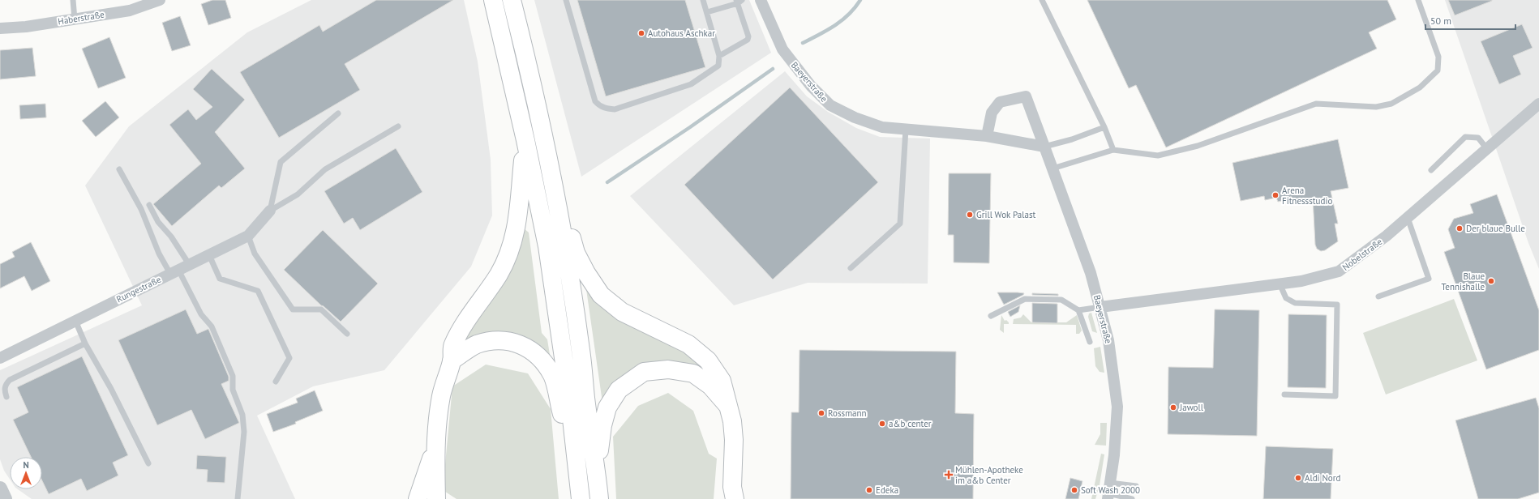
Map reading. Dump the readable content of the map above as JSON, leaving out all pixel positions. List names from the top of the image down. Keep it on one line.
{"streets":{"street":["Haberstraße","Baeyerstraße","Nobelstraße","Rungestraße"]},"crossings":[["Baeyerstraße","Nobelstraße"]],"places":{"other":["Autohaus Aschkar","Arena Fitnessstudio","Grill Wok Palast","Der blaue Bulle","Blaue Tennishalle","Jawoll","Rossmann","a&b center","Aldi Nord","Edeka","Soft Wash 2000"],"health":["Mühlen-Apotheke im a&b Center"]},"scale_bar":"50 m","north":"top"}
